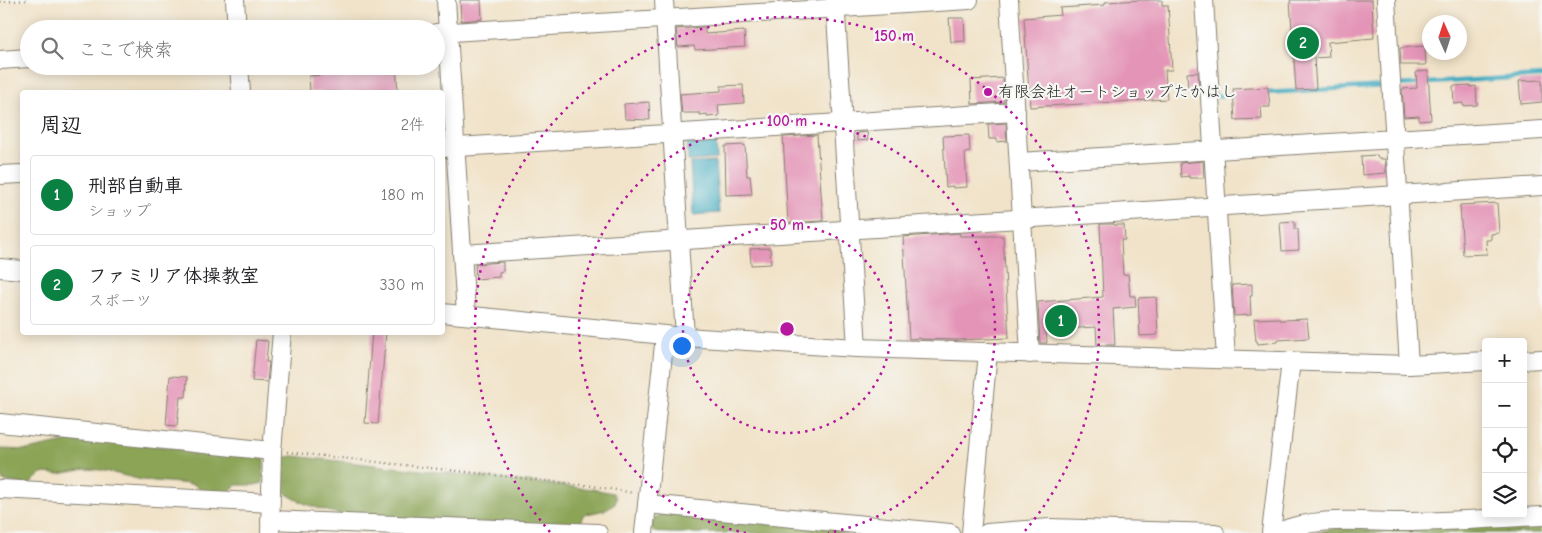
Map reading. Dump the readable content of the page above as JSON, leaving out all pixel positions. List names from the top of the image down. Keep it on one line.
{"places":["有限会社オートショップたかはし"],"north":"top","page":{"search":"ここで検索","pins":["2","1"],"heading":["周辺","2件"],"list":[{"mark":"1","name":"刑部自動車","note":"ショップ","value":"180 m"},{"mark":"2","name":"ファミリア体操教室","note":"スポーツ","value":"330 m"}],"map_buttons":["+","−"]},"rings":["150 m","100 m","50 m"]}
